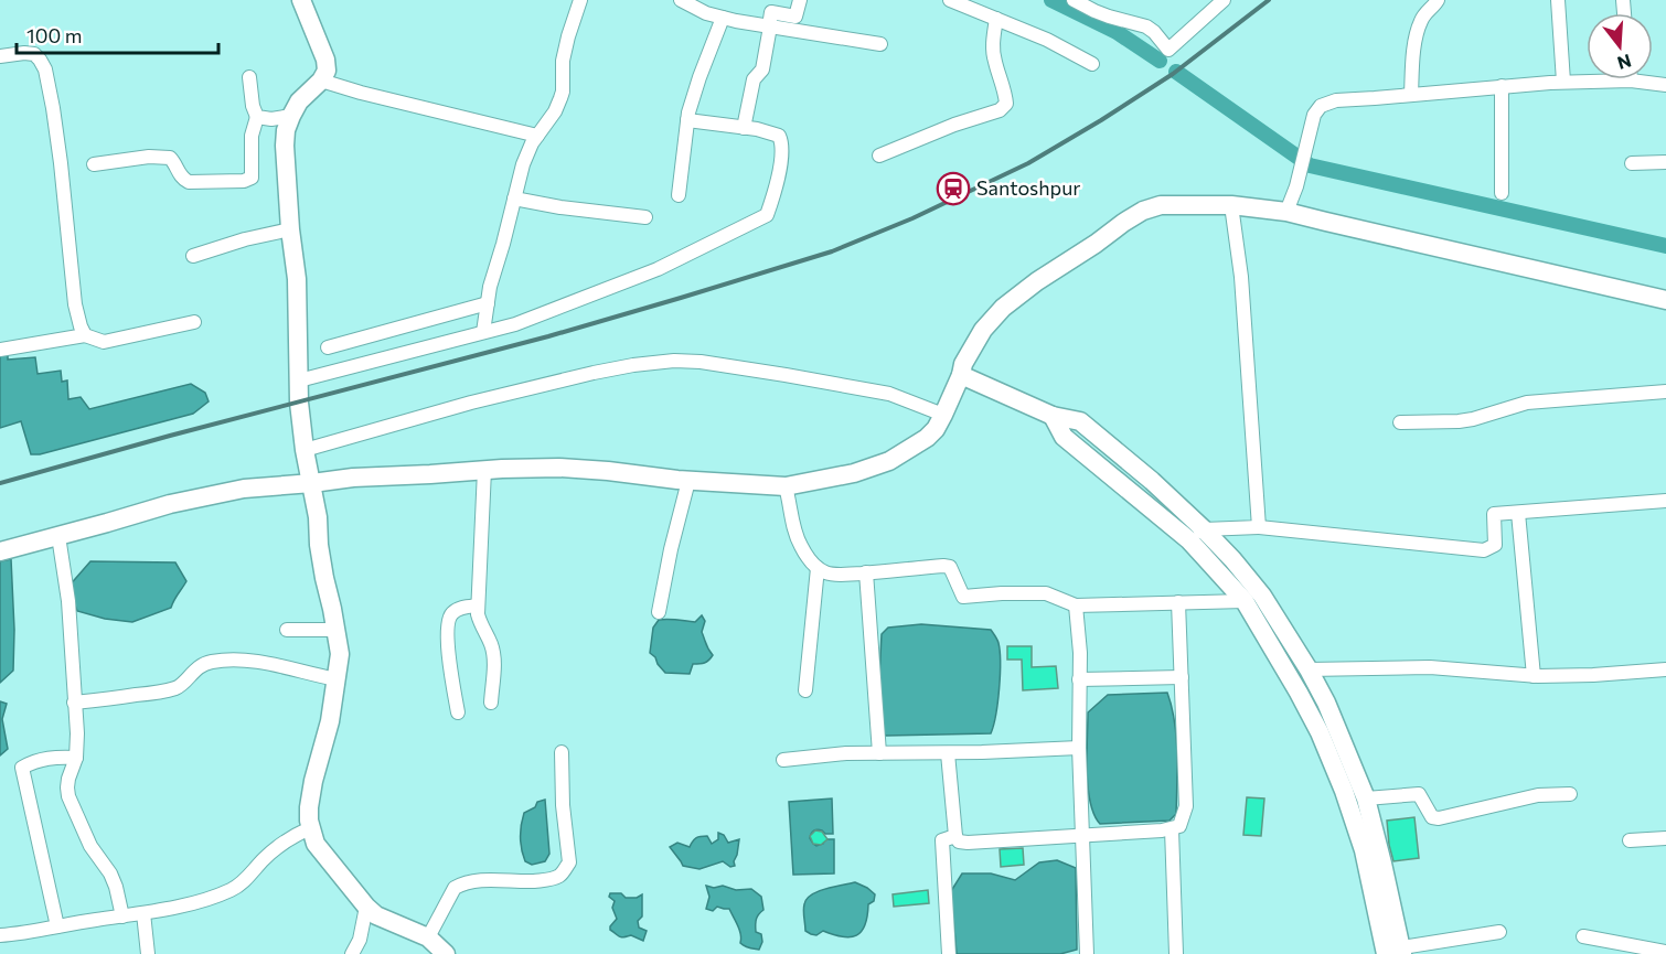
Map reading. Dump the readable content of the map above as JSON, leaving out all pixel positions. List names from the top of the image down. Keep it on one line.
{"places":{"station":["Santoshpur"]},"scale_bar":"100 m","north":"bottom"}
